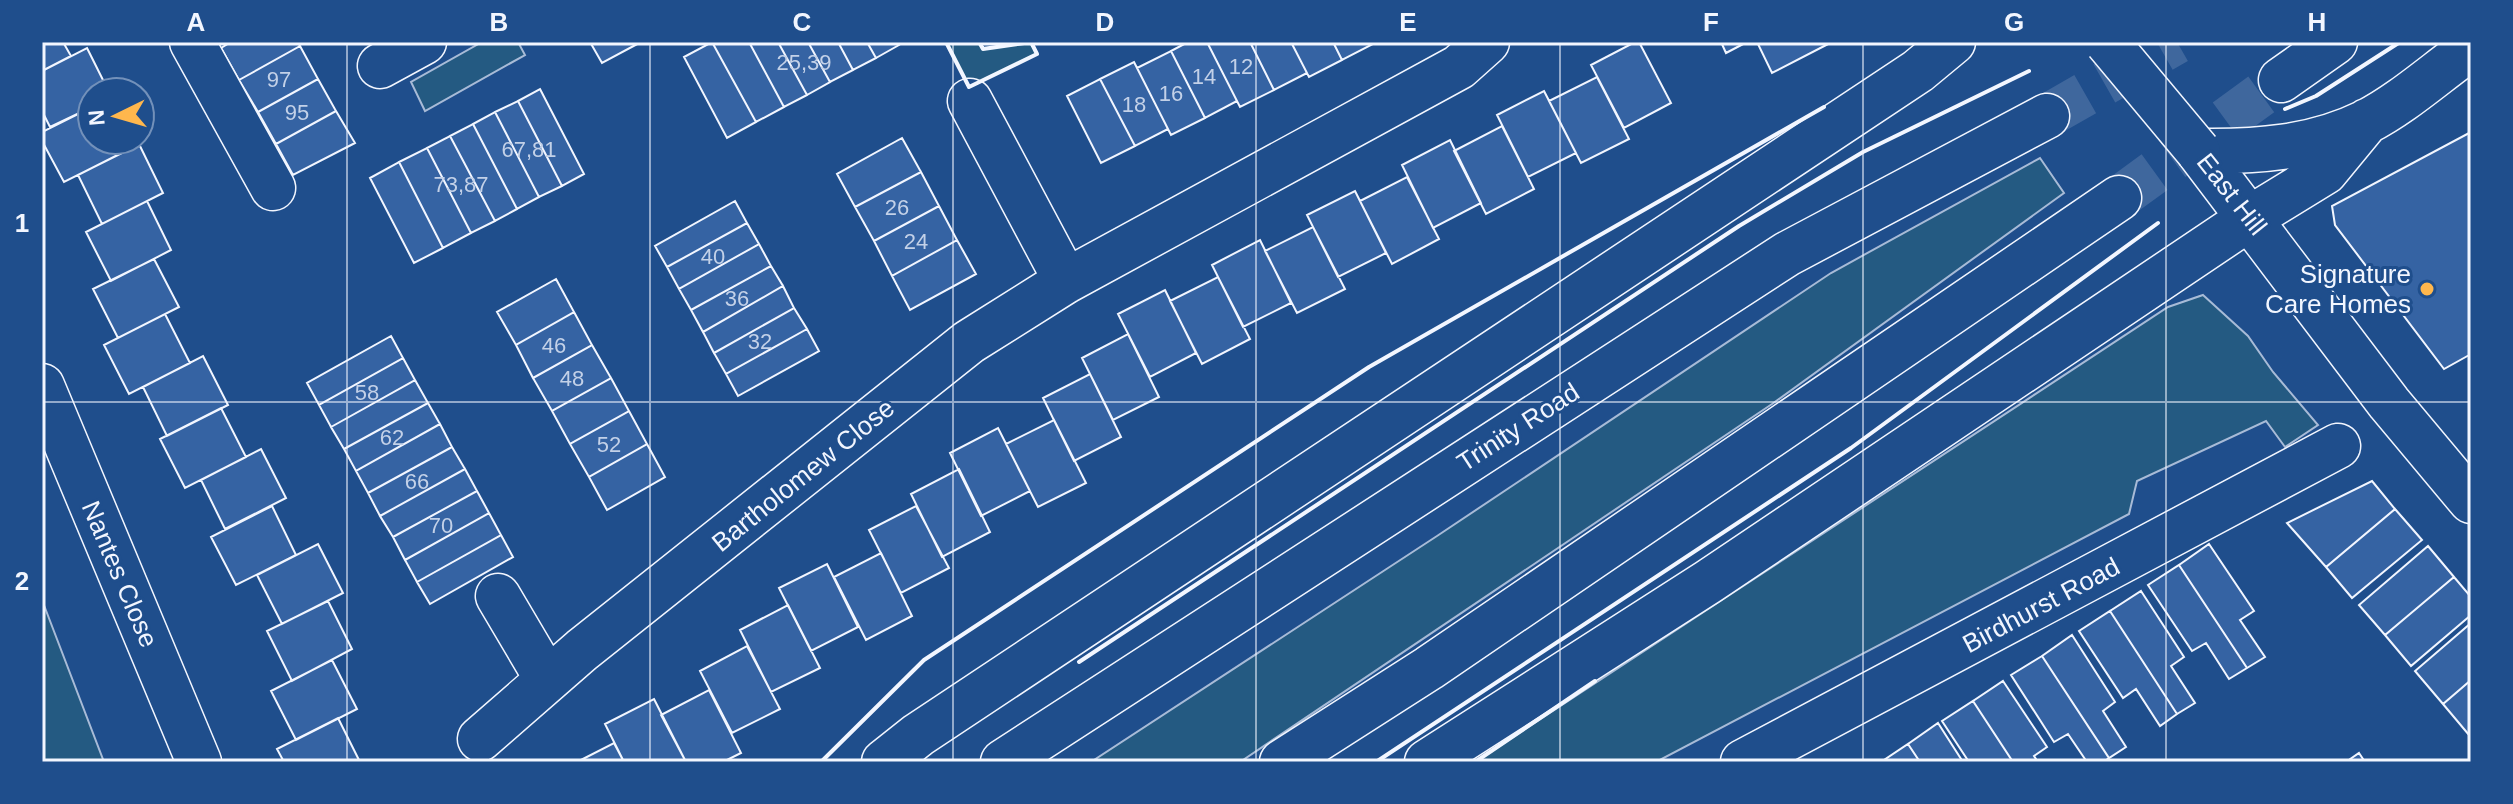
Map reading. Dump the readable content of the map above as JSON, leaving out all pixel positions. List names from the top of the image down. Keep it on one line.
{"streets":{"main road":["East Hill","Trinity Road","Bartholomew Close","Nantes Close","Birdhurst Road"]},"places":["Signature Care Homes"],"house_numbers":["25,39","12","14","97","16","18","95","67,81","73,87","26","24","40","36","32","46","48","58","62","52","66","70"],"north":"left","grid":{"columns":["A","B","C","D","E","F","G","H"],"rows":["1","2"]}}
